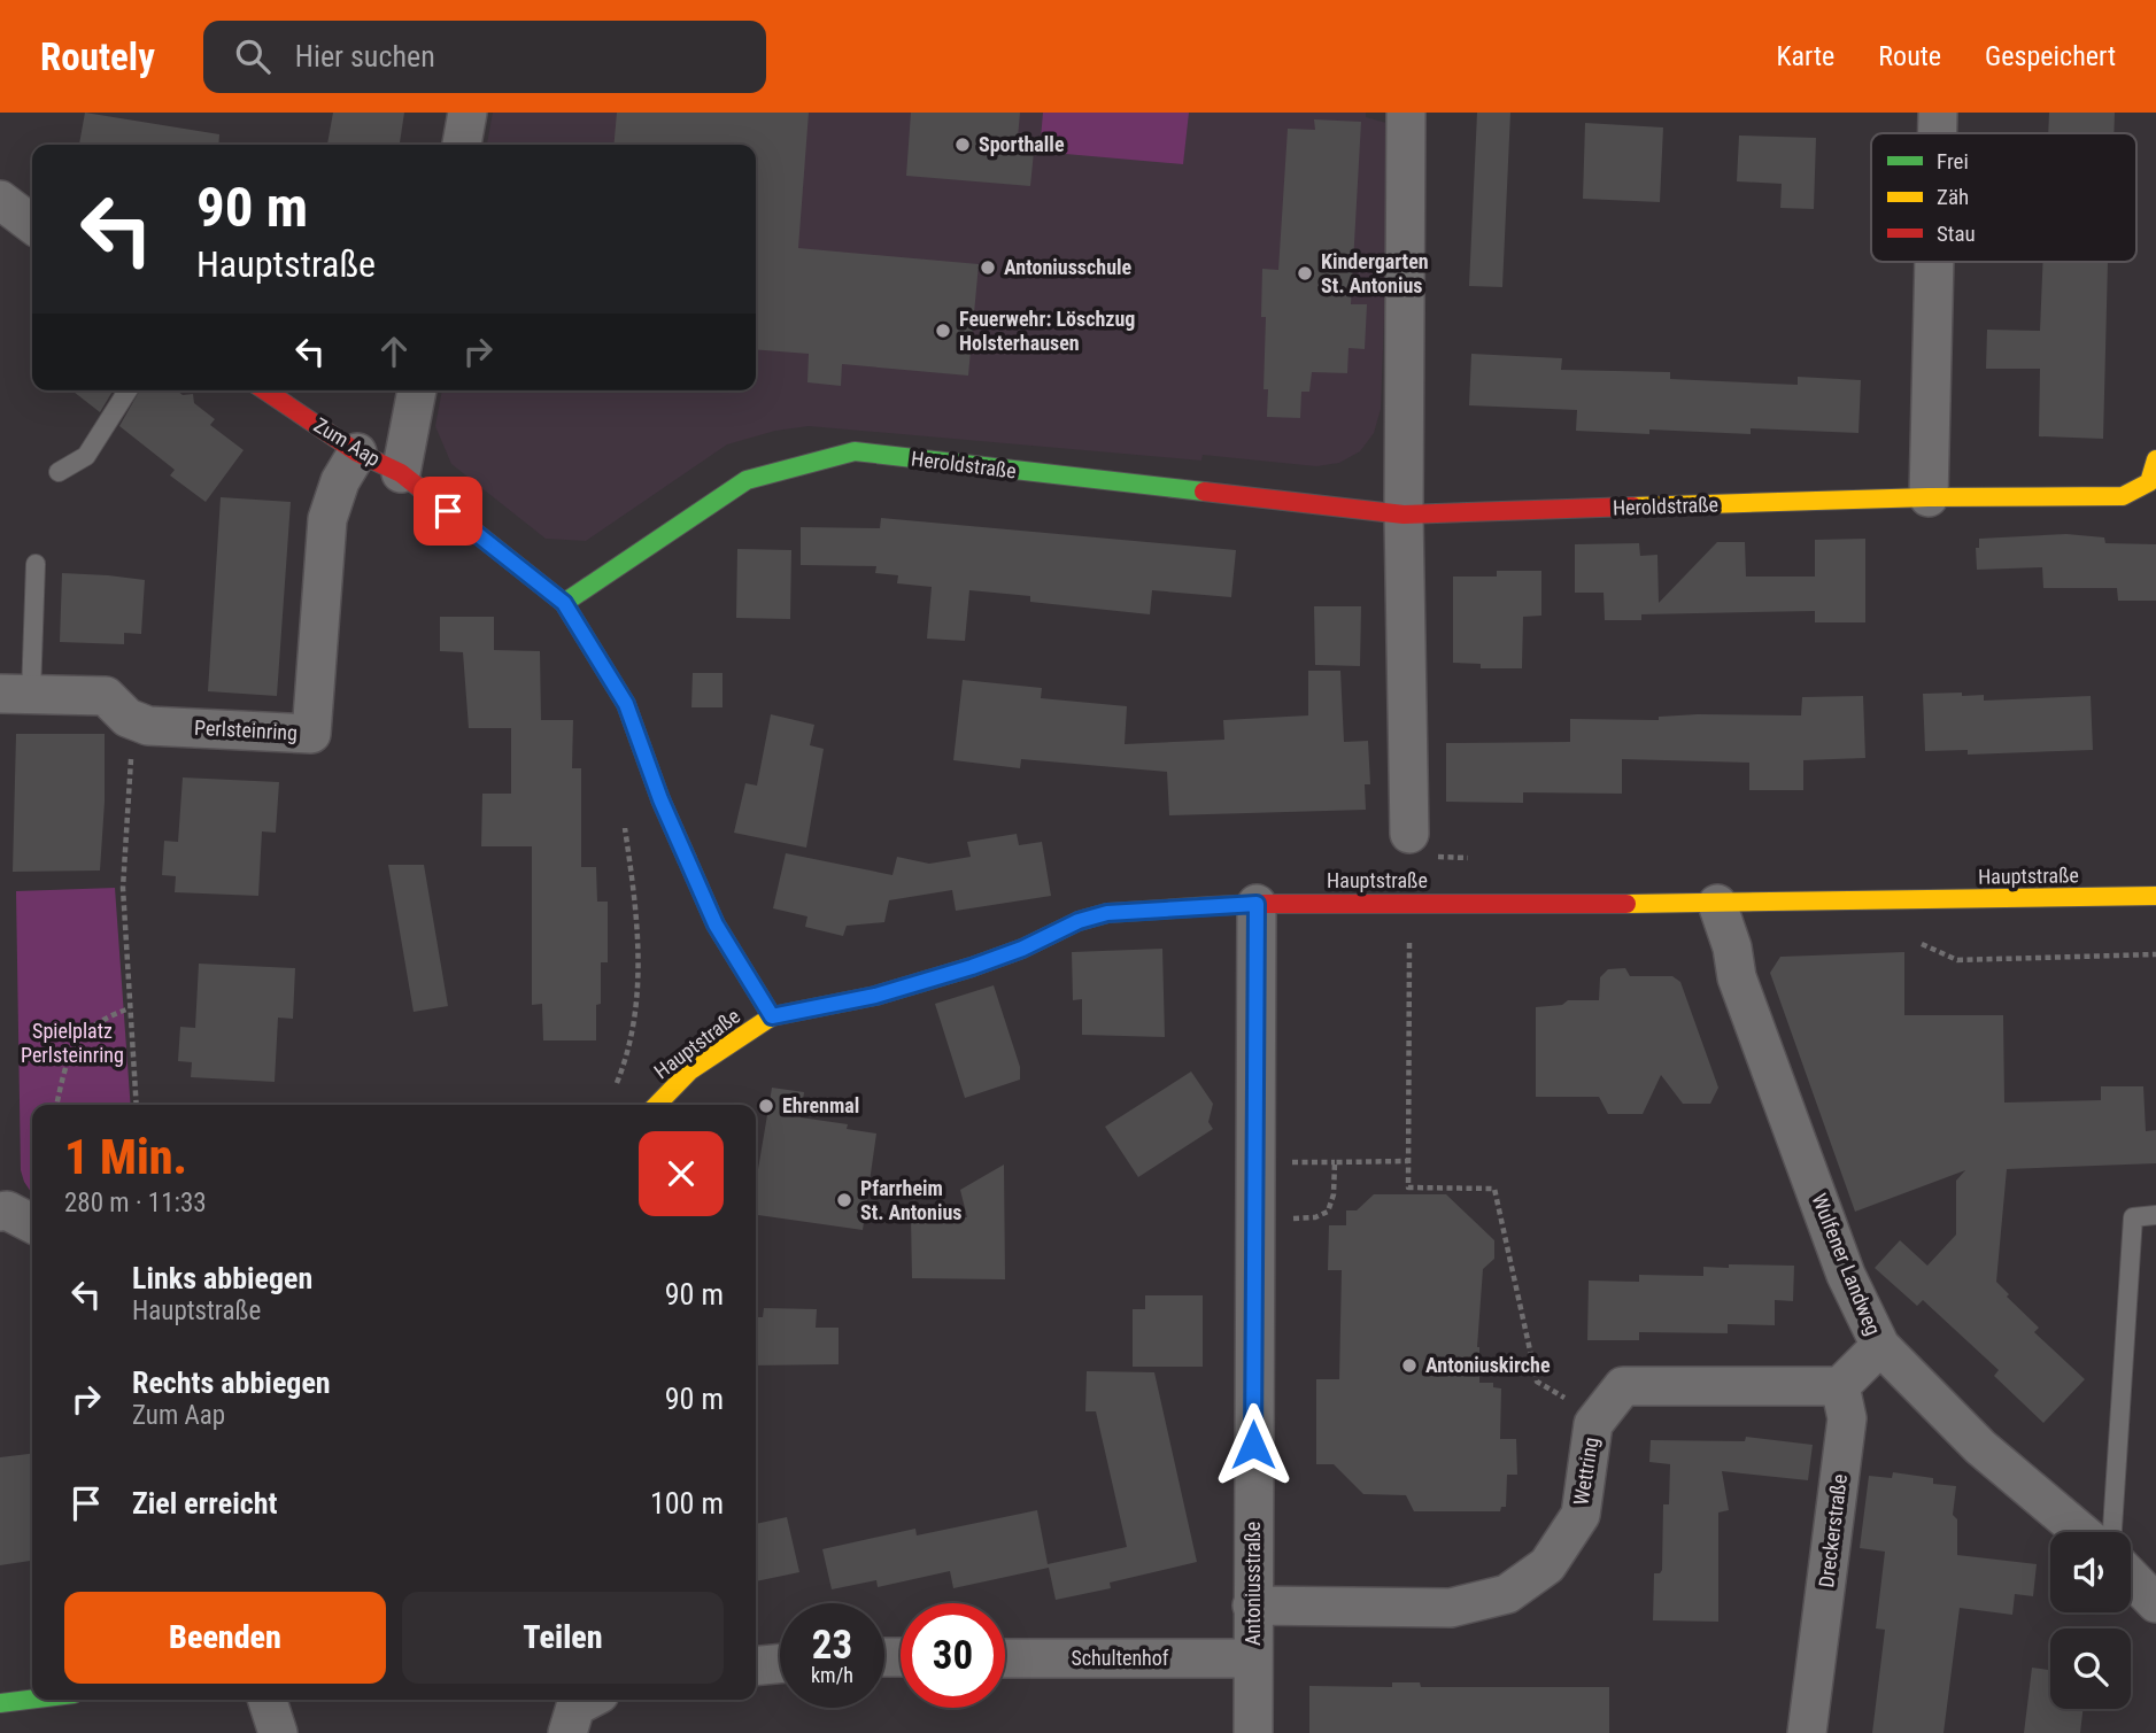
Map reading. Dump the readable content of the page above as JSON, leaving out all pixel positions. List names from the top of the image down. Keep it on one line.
{"streets":{"street":["Zum Aap","Heroldstraße","Perlsteinring","Hauptstraße","Wulfener Landweg","Wettring","Dreckerstraße","Antoniusstraße","Schultenhof"]},"crossings":[["Zum Aap","Heroldstraße"],["Zum Aap","Perlsteinring"],["Zum Aap","Hauptstraße"],["Hauptstraße","Wulfener Landweg"],["Hauptstraße","Antoniusstraße"],["Wettring","Dreckerstraße"],["Wettring","Antoniusstraße"],["Antoniusstraße","Schultenhof"]],"parks":["Spielplatz Perlsteinring"],"places":["Sporthalle","Antoniusschule","Kindergarten St. Antonius","Feuerwehr: Löschzug Holsterhausen","Ehrenmal","Pfarrheim St. Antonius","Antoniuskirche"],"legend":["Frei","Zäh","Stau"],"page":{"header":"Routely","search":"Hier suchen","nav":["Karte","Route","Gespeichert"],"turn":["90 m","Hauptstraße"],"heading":["1 Min.","280 m · 11:33"],"list":[{"name":"Links abbiegen","note":"Hauptstraße","value":"90 m"},{"name":"Rechts abbiegen","note":"Zum Aap","value":"90 m"},{"name":"Ziel erreicht","value":"100 m"}],"buttons":["Beenden","Teilen"],"speed":"23 km/h","limit":"30"}}
